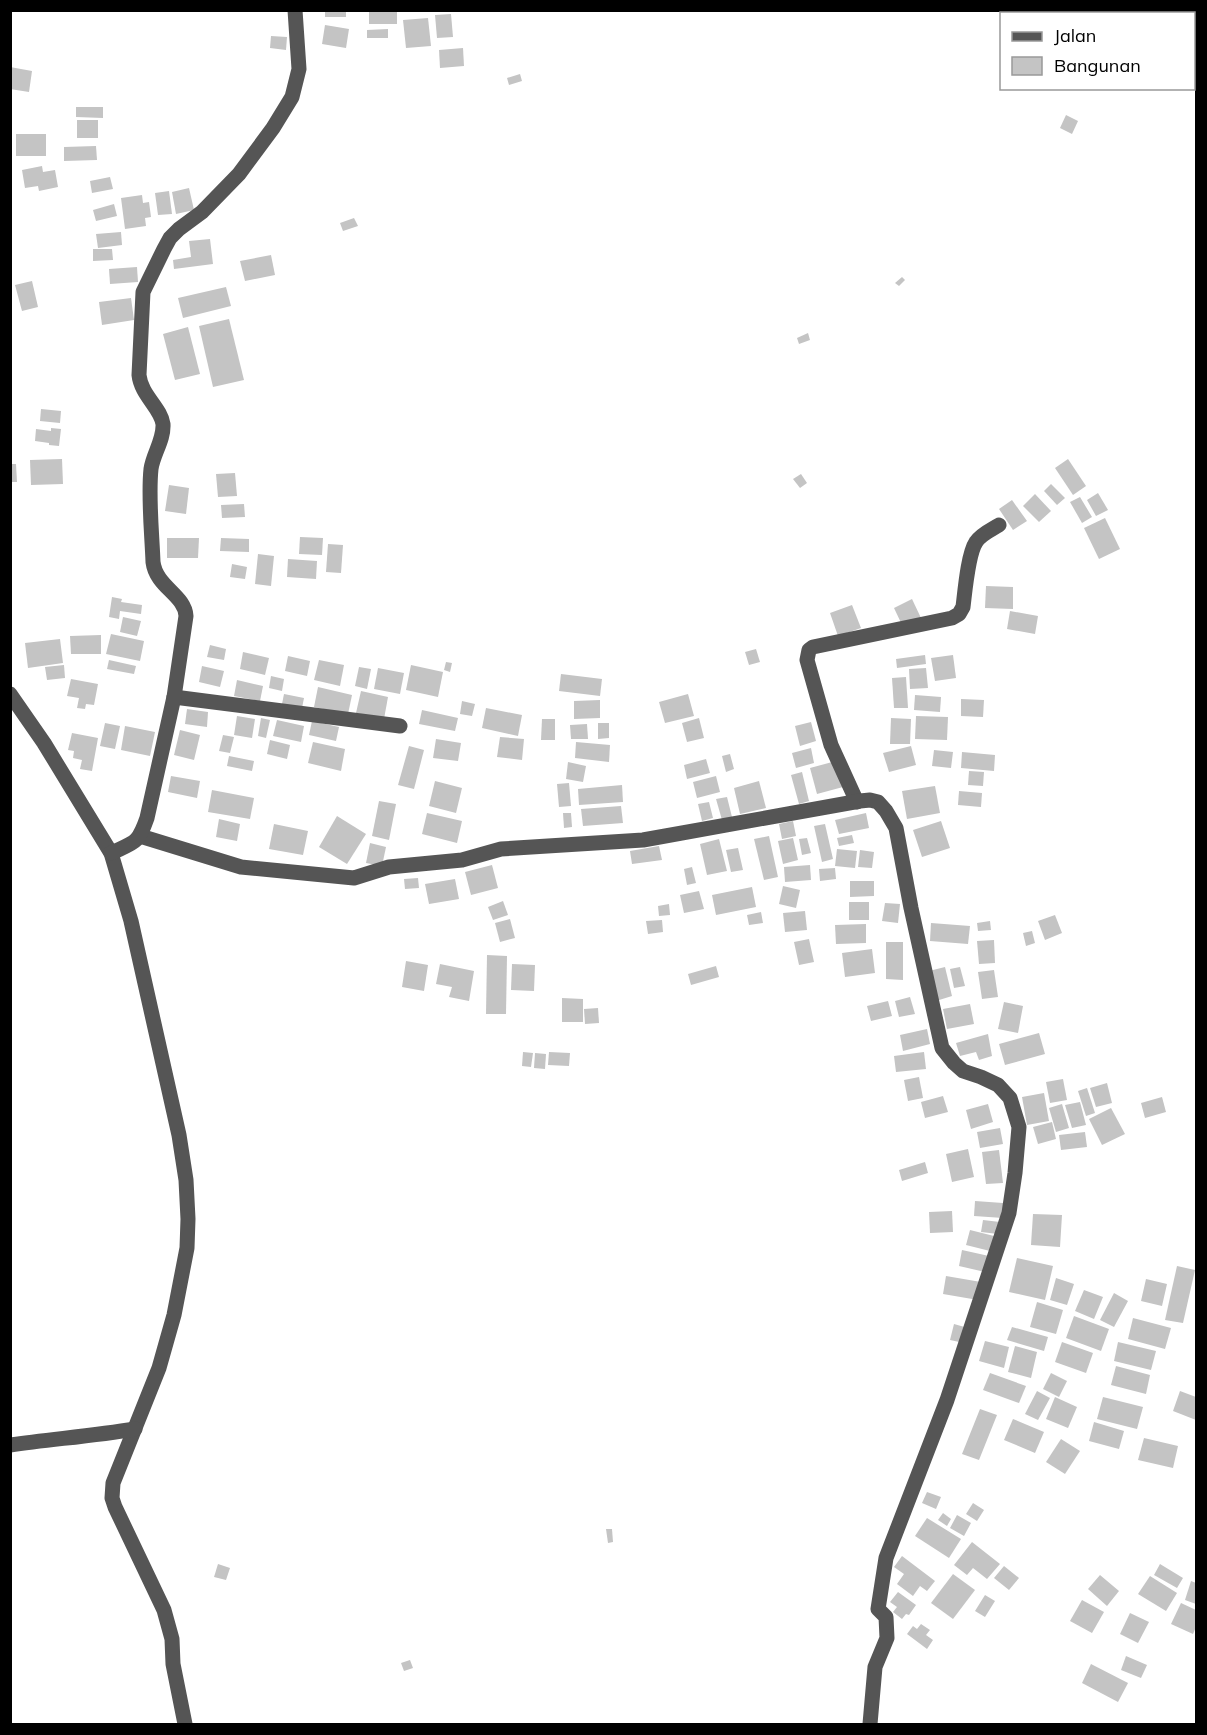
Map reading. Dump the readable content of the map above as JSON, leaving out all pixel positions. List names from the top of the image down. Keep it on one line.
{"legend":["Jalan","Bangunan"]}
